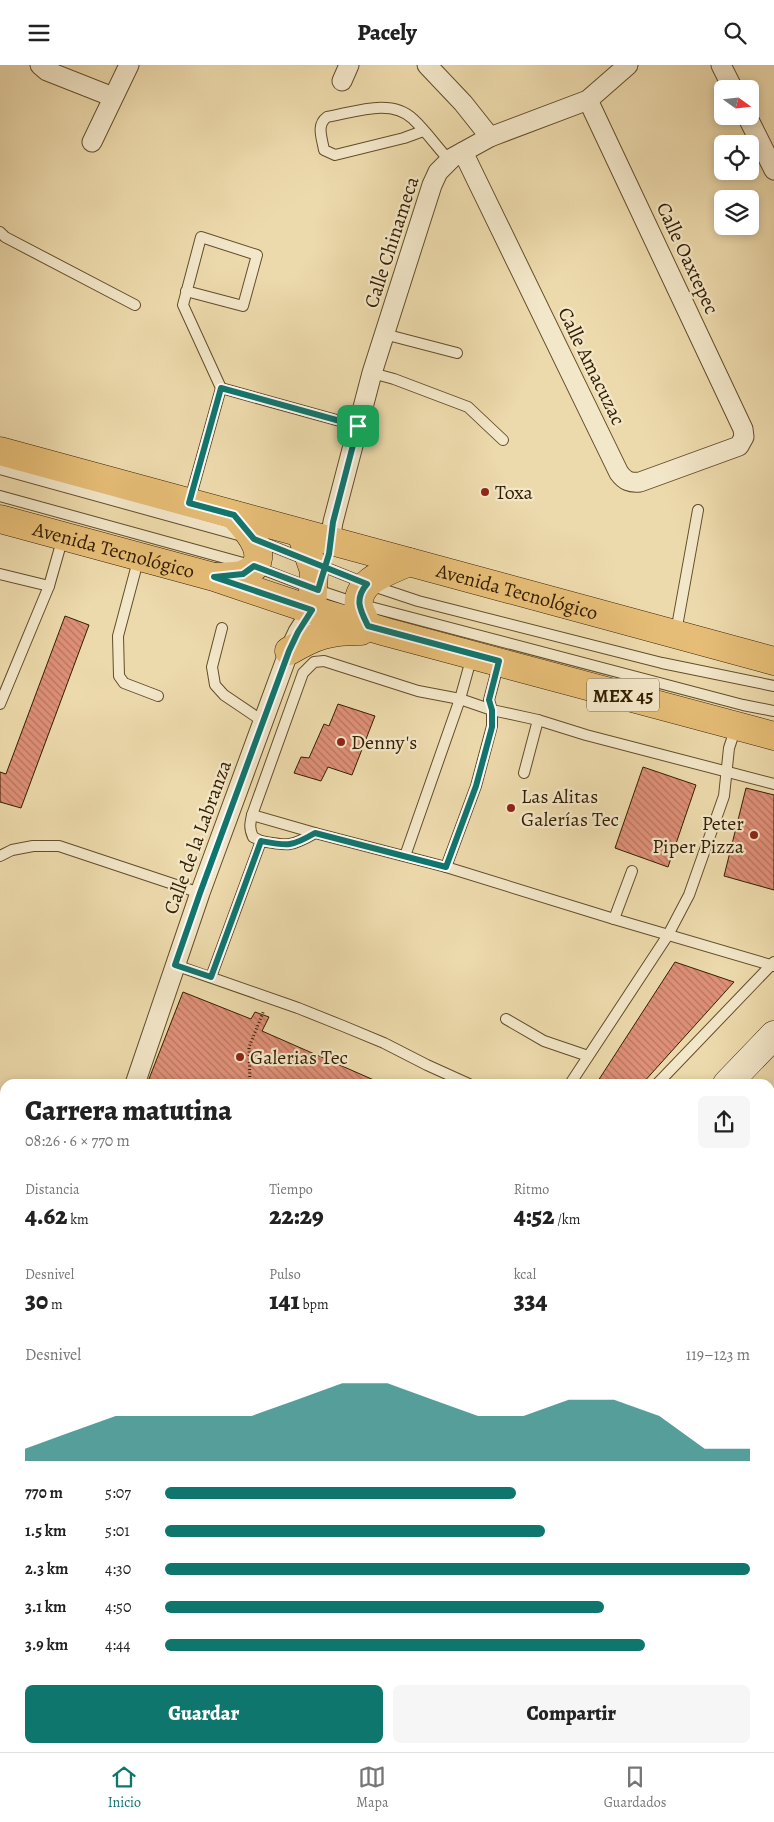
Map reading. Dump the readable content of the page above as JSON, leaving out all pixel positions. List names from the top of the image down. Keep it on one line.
{"streets":{"main road":["Avenida Tecnológico","MEX 45"],"street":["Calle Chinameca","Calle Oaxtepec","Calle Amacuzac","Calle de la Labranza"]},"crossings":[["Calle Chinameca","Calle Oaxtepec"],["Calle Chinameca","Calle Amacuzac"],["Calle Chinameca","Avenida Tecnológico"],["Calle Oaxtepec","Calle Amacuzac"],["Avenida Tecnológico","Calle de la Labranza"]],"places":["Toxa","Denny's","Las Alitas Galerías Tec","Peter Piper Pizza","Galerias Tec"],"north":"right","page":{"header":"Pacely","heading":["Carrera matutina","08:26 · 6 × 770 m"],"stats":[["Distancia","4.62 km"],["Tiempo","22:29"],["Ritmo","4:52 /km"],["Desnivel","30 m"],["Pulso","141 bpm"],["kcal","334"]],"chart":["Desnivel","119–123 m"],"list":[{"name":"770 m","note":"5:07"},{"name":"1.5 km","note":"5:01"},{"name":"2.3 km","note":"4:30"},{"name":"3.1 km","note":"4:50"},{"name":"3.9 km","note":"4:44"}],"buttons":["Guardar","Compartir"],"tabs":["Inicio","Mapa","Guardados"]}}
